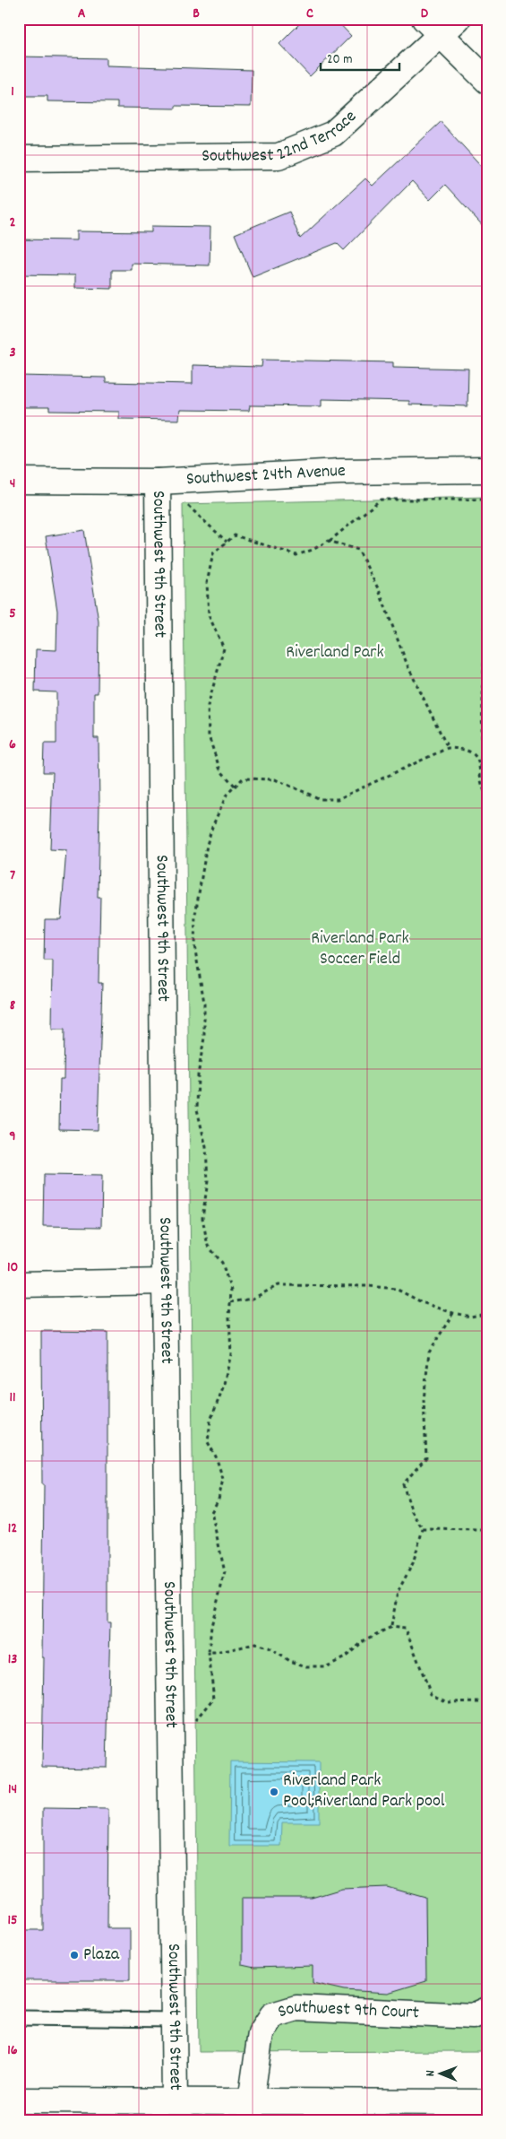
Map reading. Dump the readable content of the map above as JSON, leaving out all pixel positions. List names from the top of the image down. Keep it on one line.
{"streets":{"street":["Southwest 22nd Terrace","Southwest 24th Avenue","Southwest 9th Street","Southwest 9th Court"]},"crossings":[["Southwest 24th Avenue","Southwest 9th Street"]],"parks":["Riverland Park","Riverland Park Soccer Field"],"places":["Riverland Park Pool;Riverland Park pool","Plaza"],"scale_bar":"20 m","north":"left","grid":{"columns":["A","B","C","D"],"rows":["1","2","3","4","5","6","7","8","9","10","11","12","13","14","15","16"]}}
